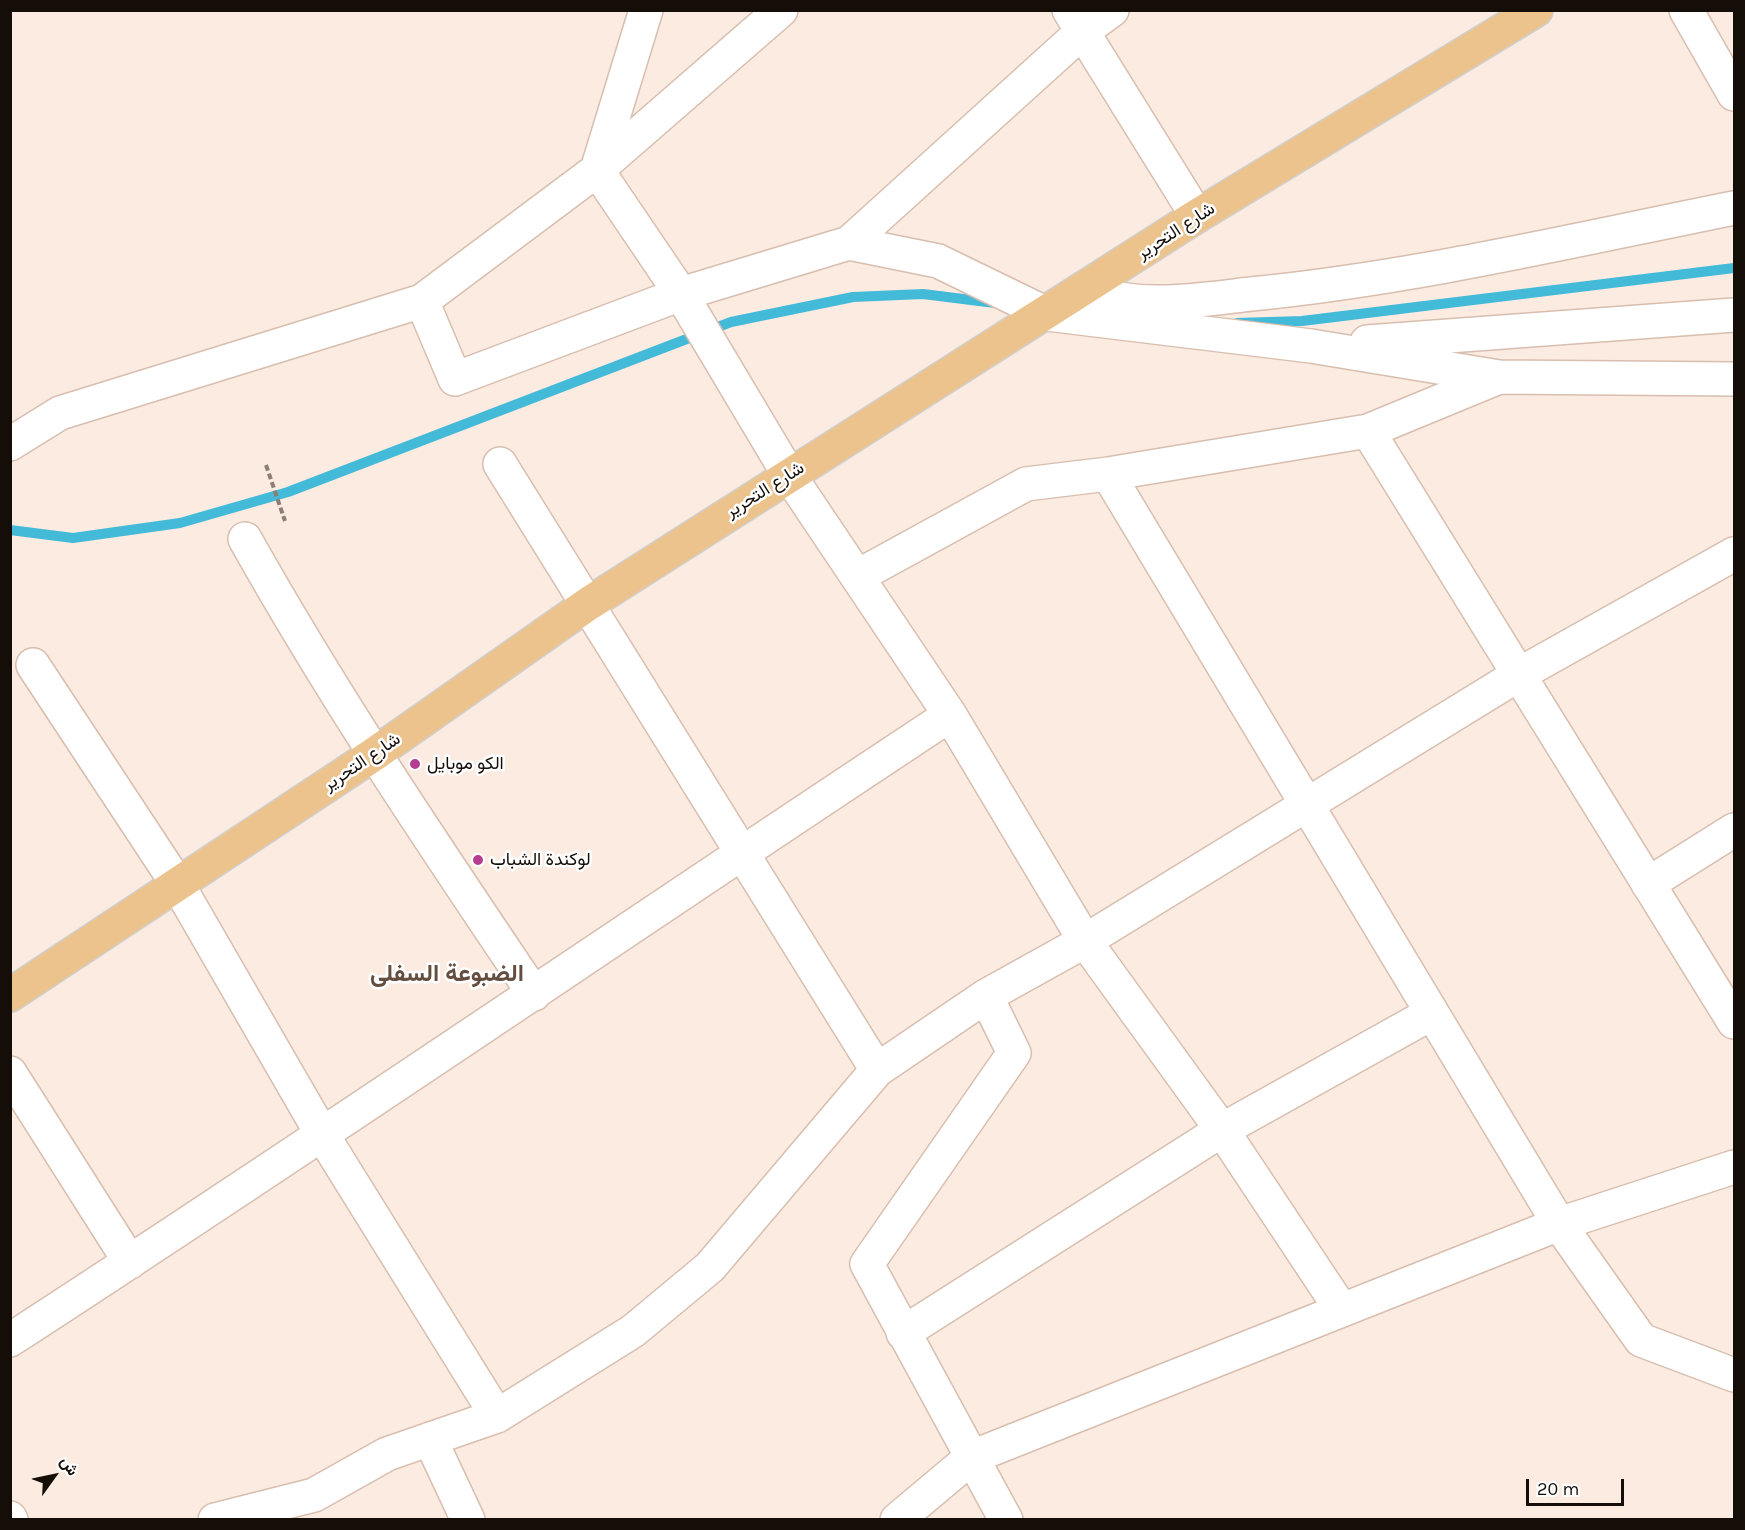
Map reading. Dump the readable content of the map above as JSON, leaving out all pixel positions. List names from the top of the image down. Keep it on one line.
{"streets":{"main road":["شارع التحرير"]},"districts":["الضبوعة السفلى"],"places":["الكو موبايل","لوكندة الشباب"],"scale_bar":"20 m","north":"top right"}
